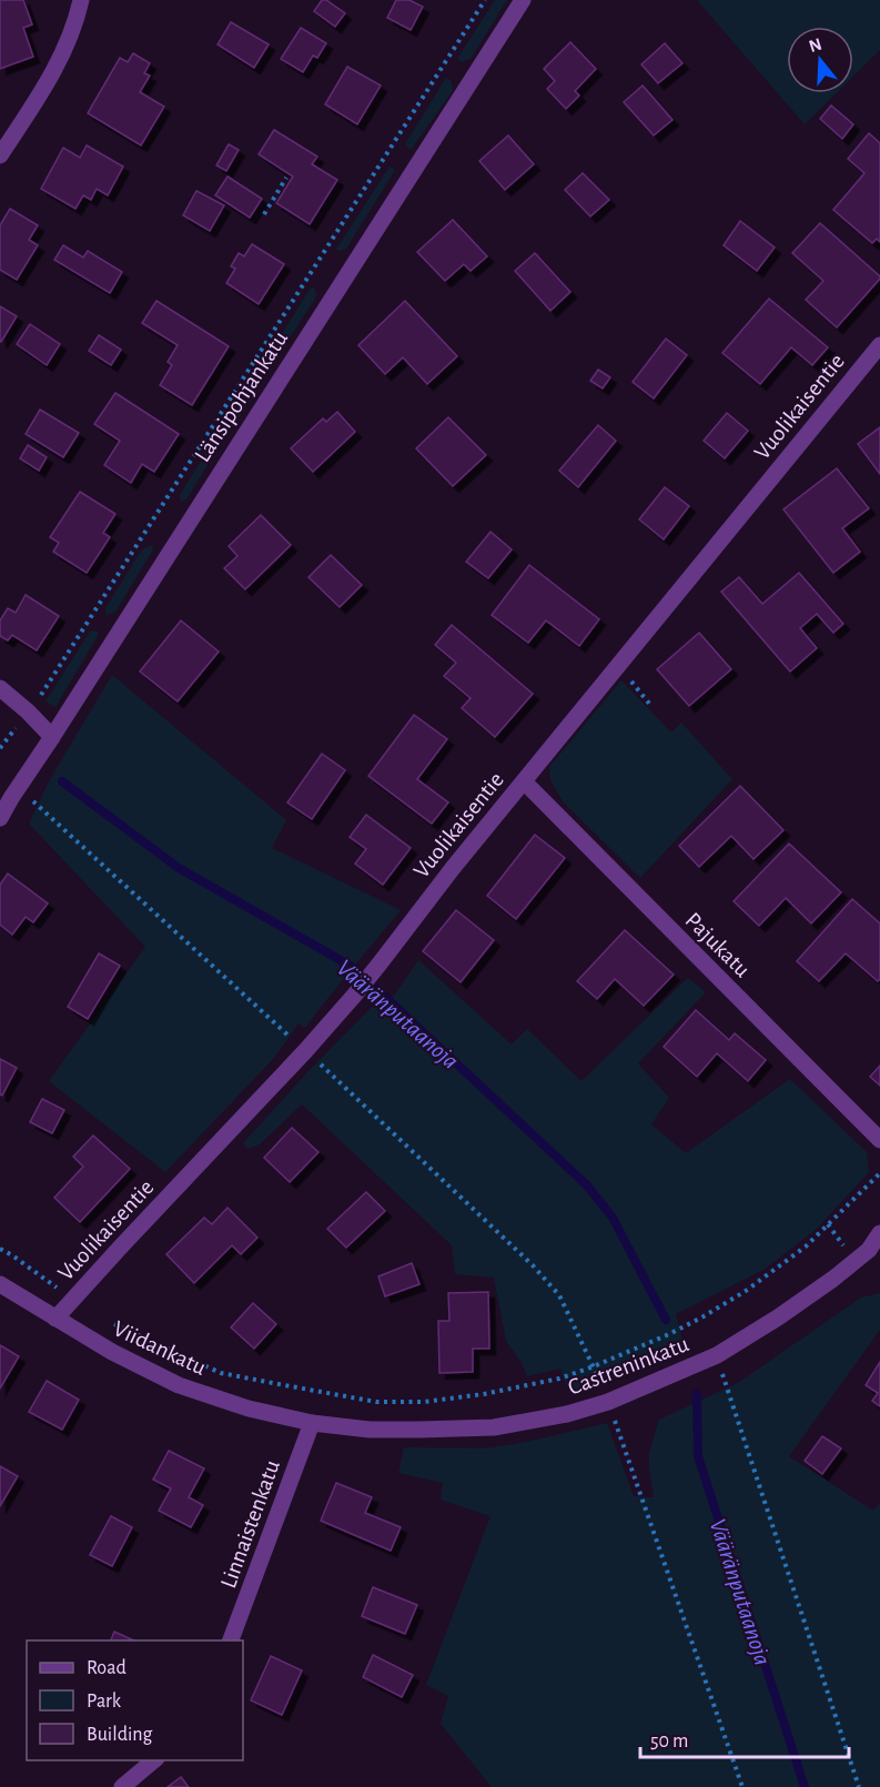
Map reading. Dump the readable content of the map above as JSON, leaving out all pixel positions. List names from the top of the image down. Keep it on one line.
{"streets":{"street":["Länsipohjankatu","Vuolikaisentie","Pajukatu","Viidankatu","Castreninkatu","Linnaistenkatu"]},"crossings":[["Vuolikaisentie","Pajukatu"],["Vuolikaisentie","Viidankatu"],["Viidankatu","Castreninkatu"],["Viidankatu","Linnaistenkatu"],["Castreninkatu","Linnaistenkatu"]],"water":["Vääränputaanoja"],"legend":["Road","Park","Building"],"scale_bar":"50 m","north":"top"}
